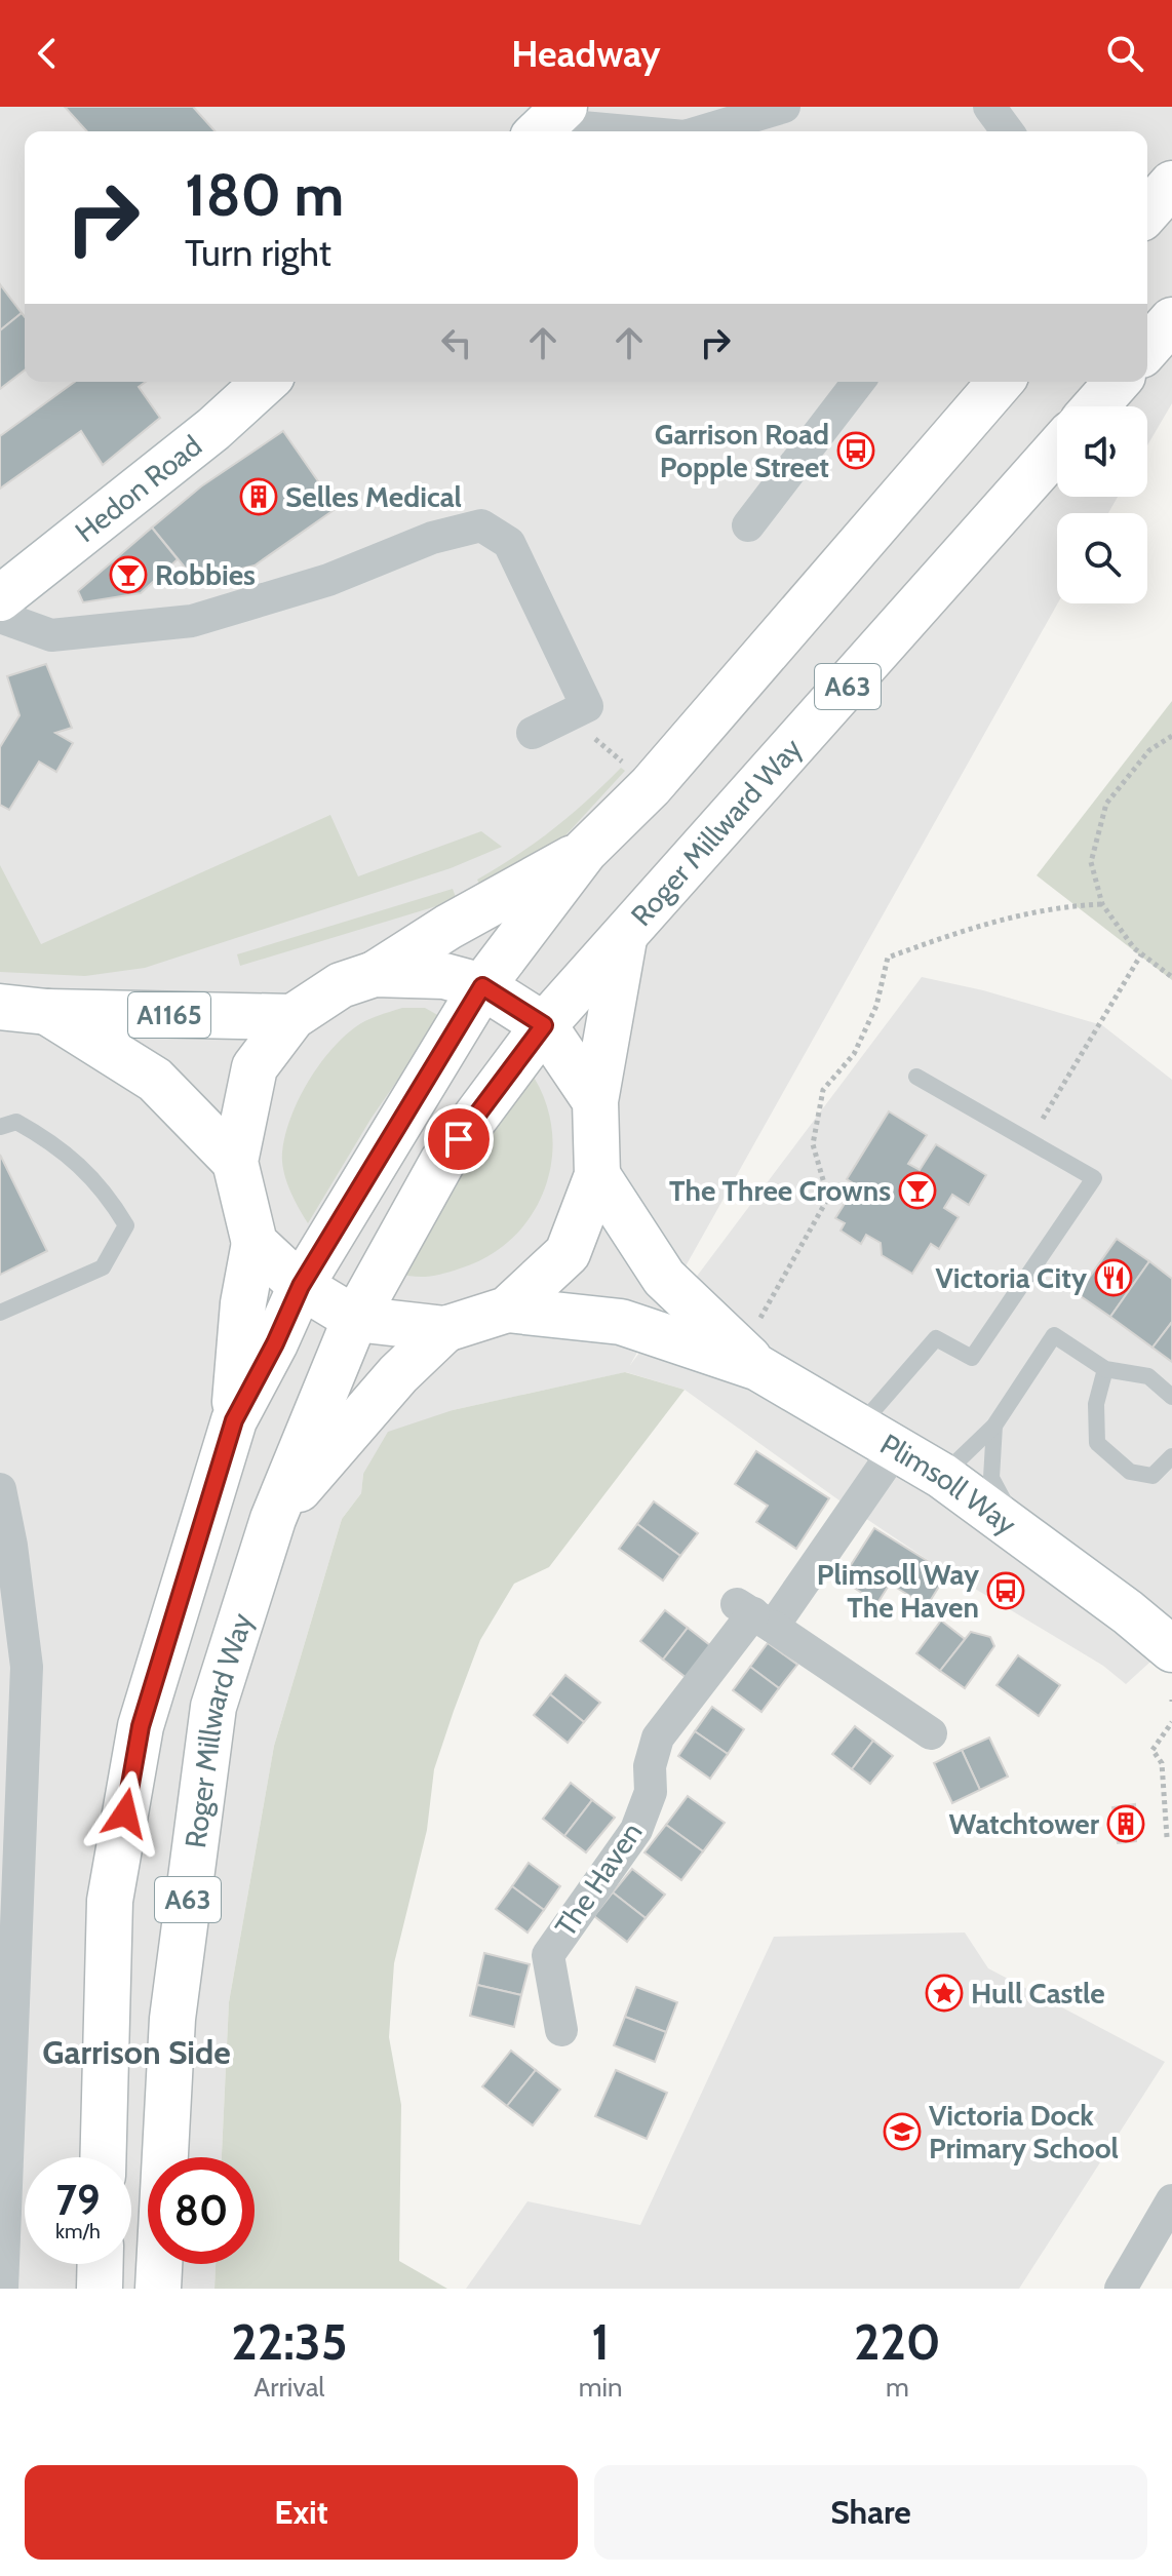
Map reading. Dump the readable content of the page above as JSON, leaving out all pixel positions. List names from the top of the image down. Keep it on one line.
{"streets":{"main road":["Hedon Road","A63","Roger Millward Way","A1165","Plimsoll Way"],"street":["The Haven"]},"crossings":[["Roger Millward Way","Plimsoll Way"],["Plimsoll Way","The Haven"]],"districts":["Garrison Side"],"places":{"bus stop":["Garrison Road Popple Street","Plimsoll Way The Haven"],"building":["Selles Medical","Watchtower"],"bar":["Robbies","The Three Crowns"],"restaurant":["Victoria City"],"place":["Hull Castle"],"school or university":["Victoria Dock Primary School"]},"page":{"header":"Headway","turn":["180 m","Turn right"],"speed":"79 km/h","limit":"80","eta":["22:35","Arrival","1","min","220","m"],"buttons":["Exit","Share"]}}
